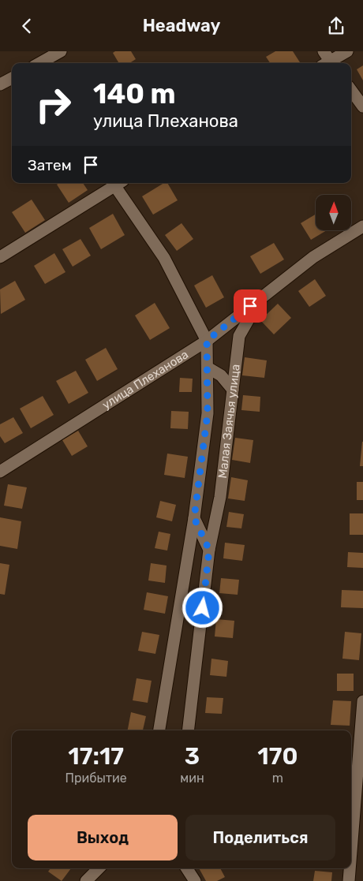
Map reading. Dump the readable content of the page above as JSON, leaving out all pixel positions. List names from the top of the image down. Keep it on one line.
{"streets":{"street":["улица Плеханова","Малая Заячья улица"]},"crossings":[["улица Плеханова","Малая Заячья улица"]],"north":"top","page":{"header":"Headway","turn":["140 m","улица Плеханова"],"then":"Затем","eta":["17:17","Прибытие","3","мин","170","m"],"buttons":["Выход","Поделиться"]}}
